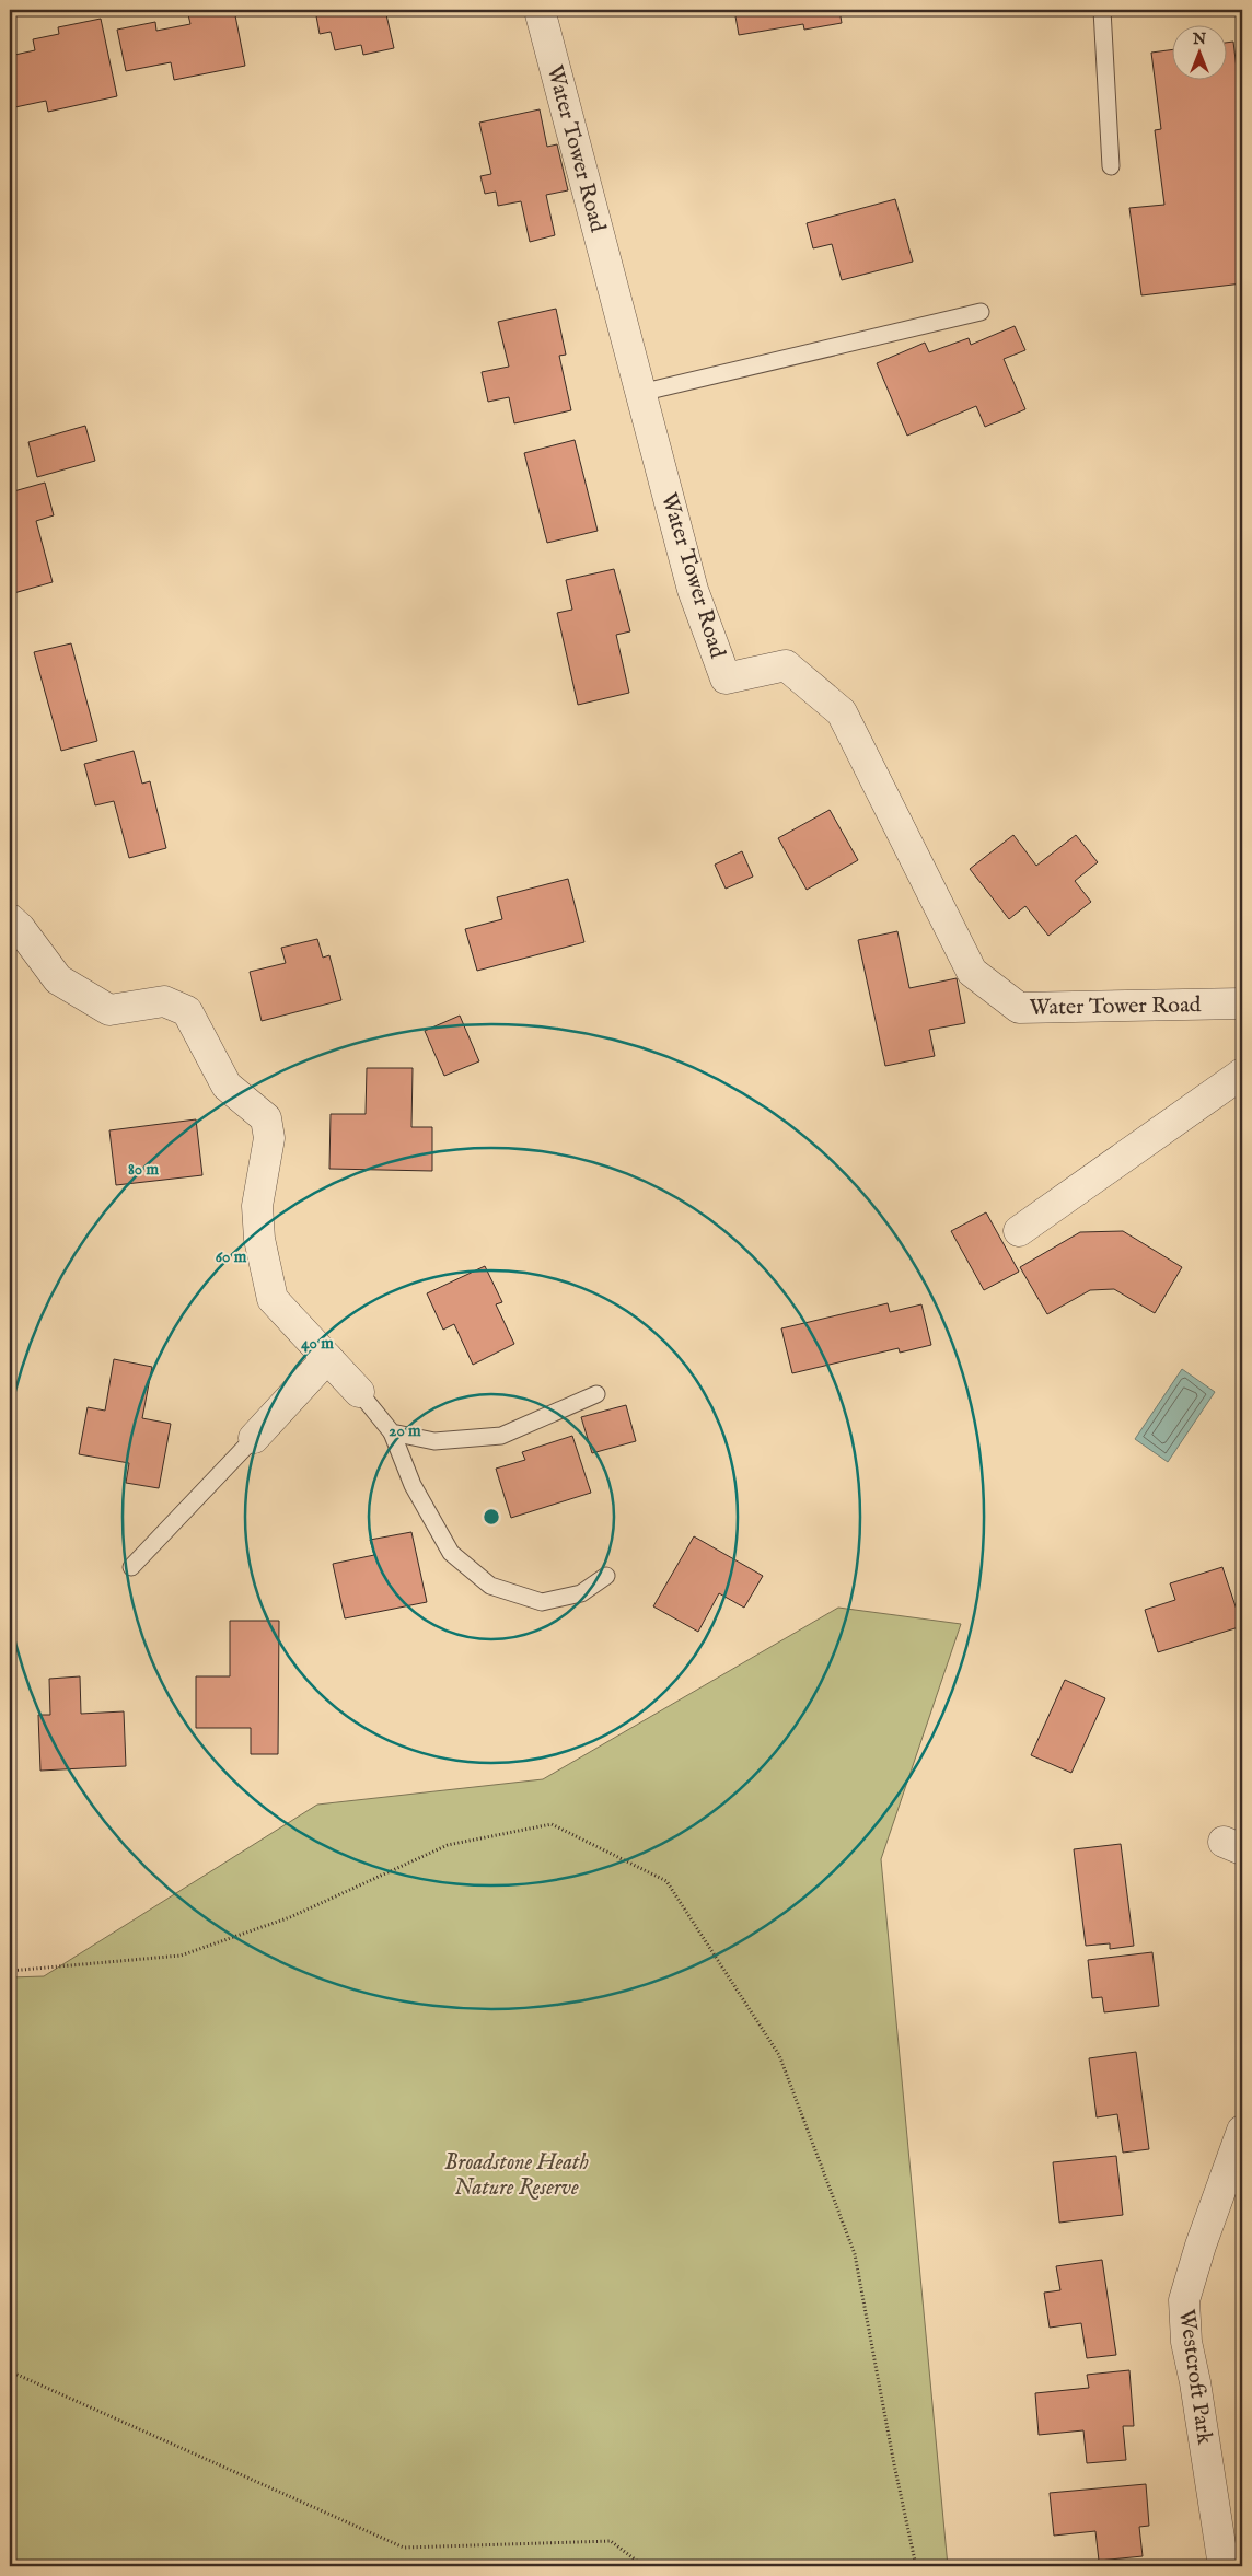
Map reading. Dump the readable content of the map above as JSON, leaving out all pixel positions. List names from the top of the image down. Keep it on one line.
{"streets":{"street":["Water Tower Road","Westcroft Park"]},"parks":["Broadstone Heath Nature Reserve"],"north":"top","rings":["80 m","60 m","40 m","20 m"]}
